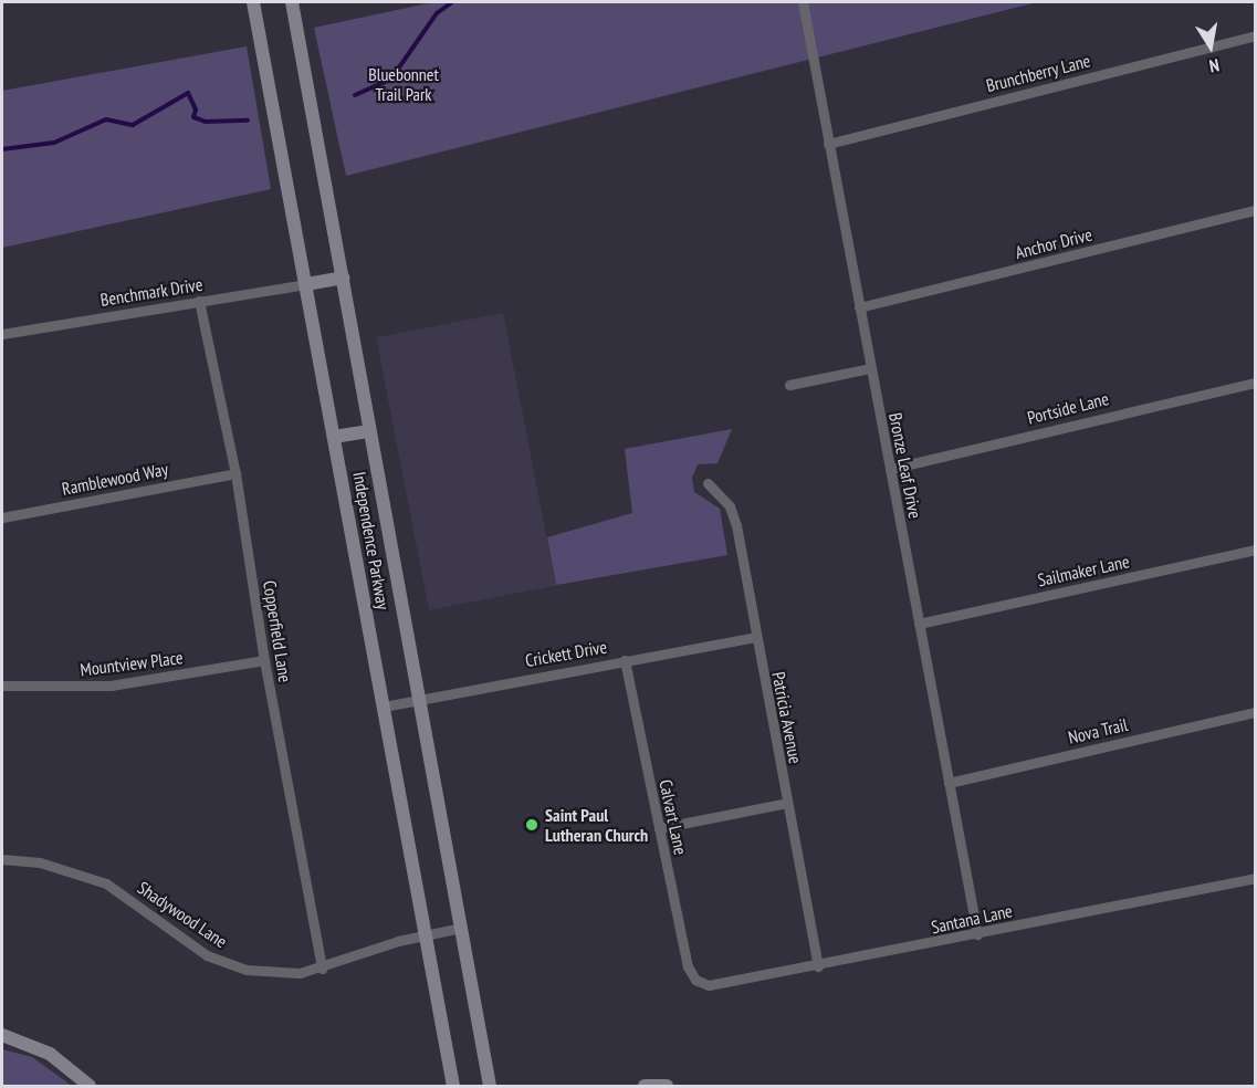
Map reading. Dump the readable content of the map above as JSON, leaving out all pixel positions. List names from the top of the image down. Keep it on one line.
{"streets":{"main road":["Independence Parkway"],"street":["Brunchberry Lane","Anchor Drive","Benchmark Drive","Portside Lane","Bronze Leaf Drive","Ramblewood Way","Sailmaker Lane","Copperfield Lane","Crickett Drive","Mountview Place","Patricia Avenue","Nova Trail","Calvart Lane","Shadywood Lane","Santana Lane"]},"crossings":[["Brunchberry Lane","Bronze Leaf Drive"],["Anchor Drive","Bronze Leaf Drive"],["Benchmark Drive","Independence Parkway"],["Benchmark Drive","Copperfield Lane"],["Portside Lane","Bronze Leaf Drive"],["Bronze Leaf Drive","Sailmaker Lane"],["Bronze Leaf Drive","Nova Trail"],["Bronze Leaf Drive","Santana Lane"],["Ramblewood Way","Copperfield Lane"],["Independence Parkway","Crickett Drive"],["Independence Parkway","Shadywood Lane"],["Copperfield Lane","Mountview Place"],["Copperfield Lane","Shadywood Lane"],["Crickett Drive","Patricia Avenue"],["Crickett Drive","Calvart Lane"],["Patricia Avenue","Santana Lane"],["Calvart Lane","Santana Lane"]],"parks":["Bluebonnet Trail Park"],"places":["Saint Paul Lutheran Church"],"north":"bottom"}
